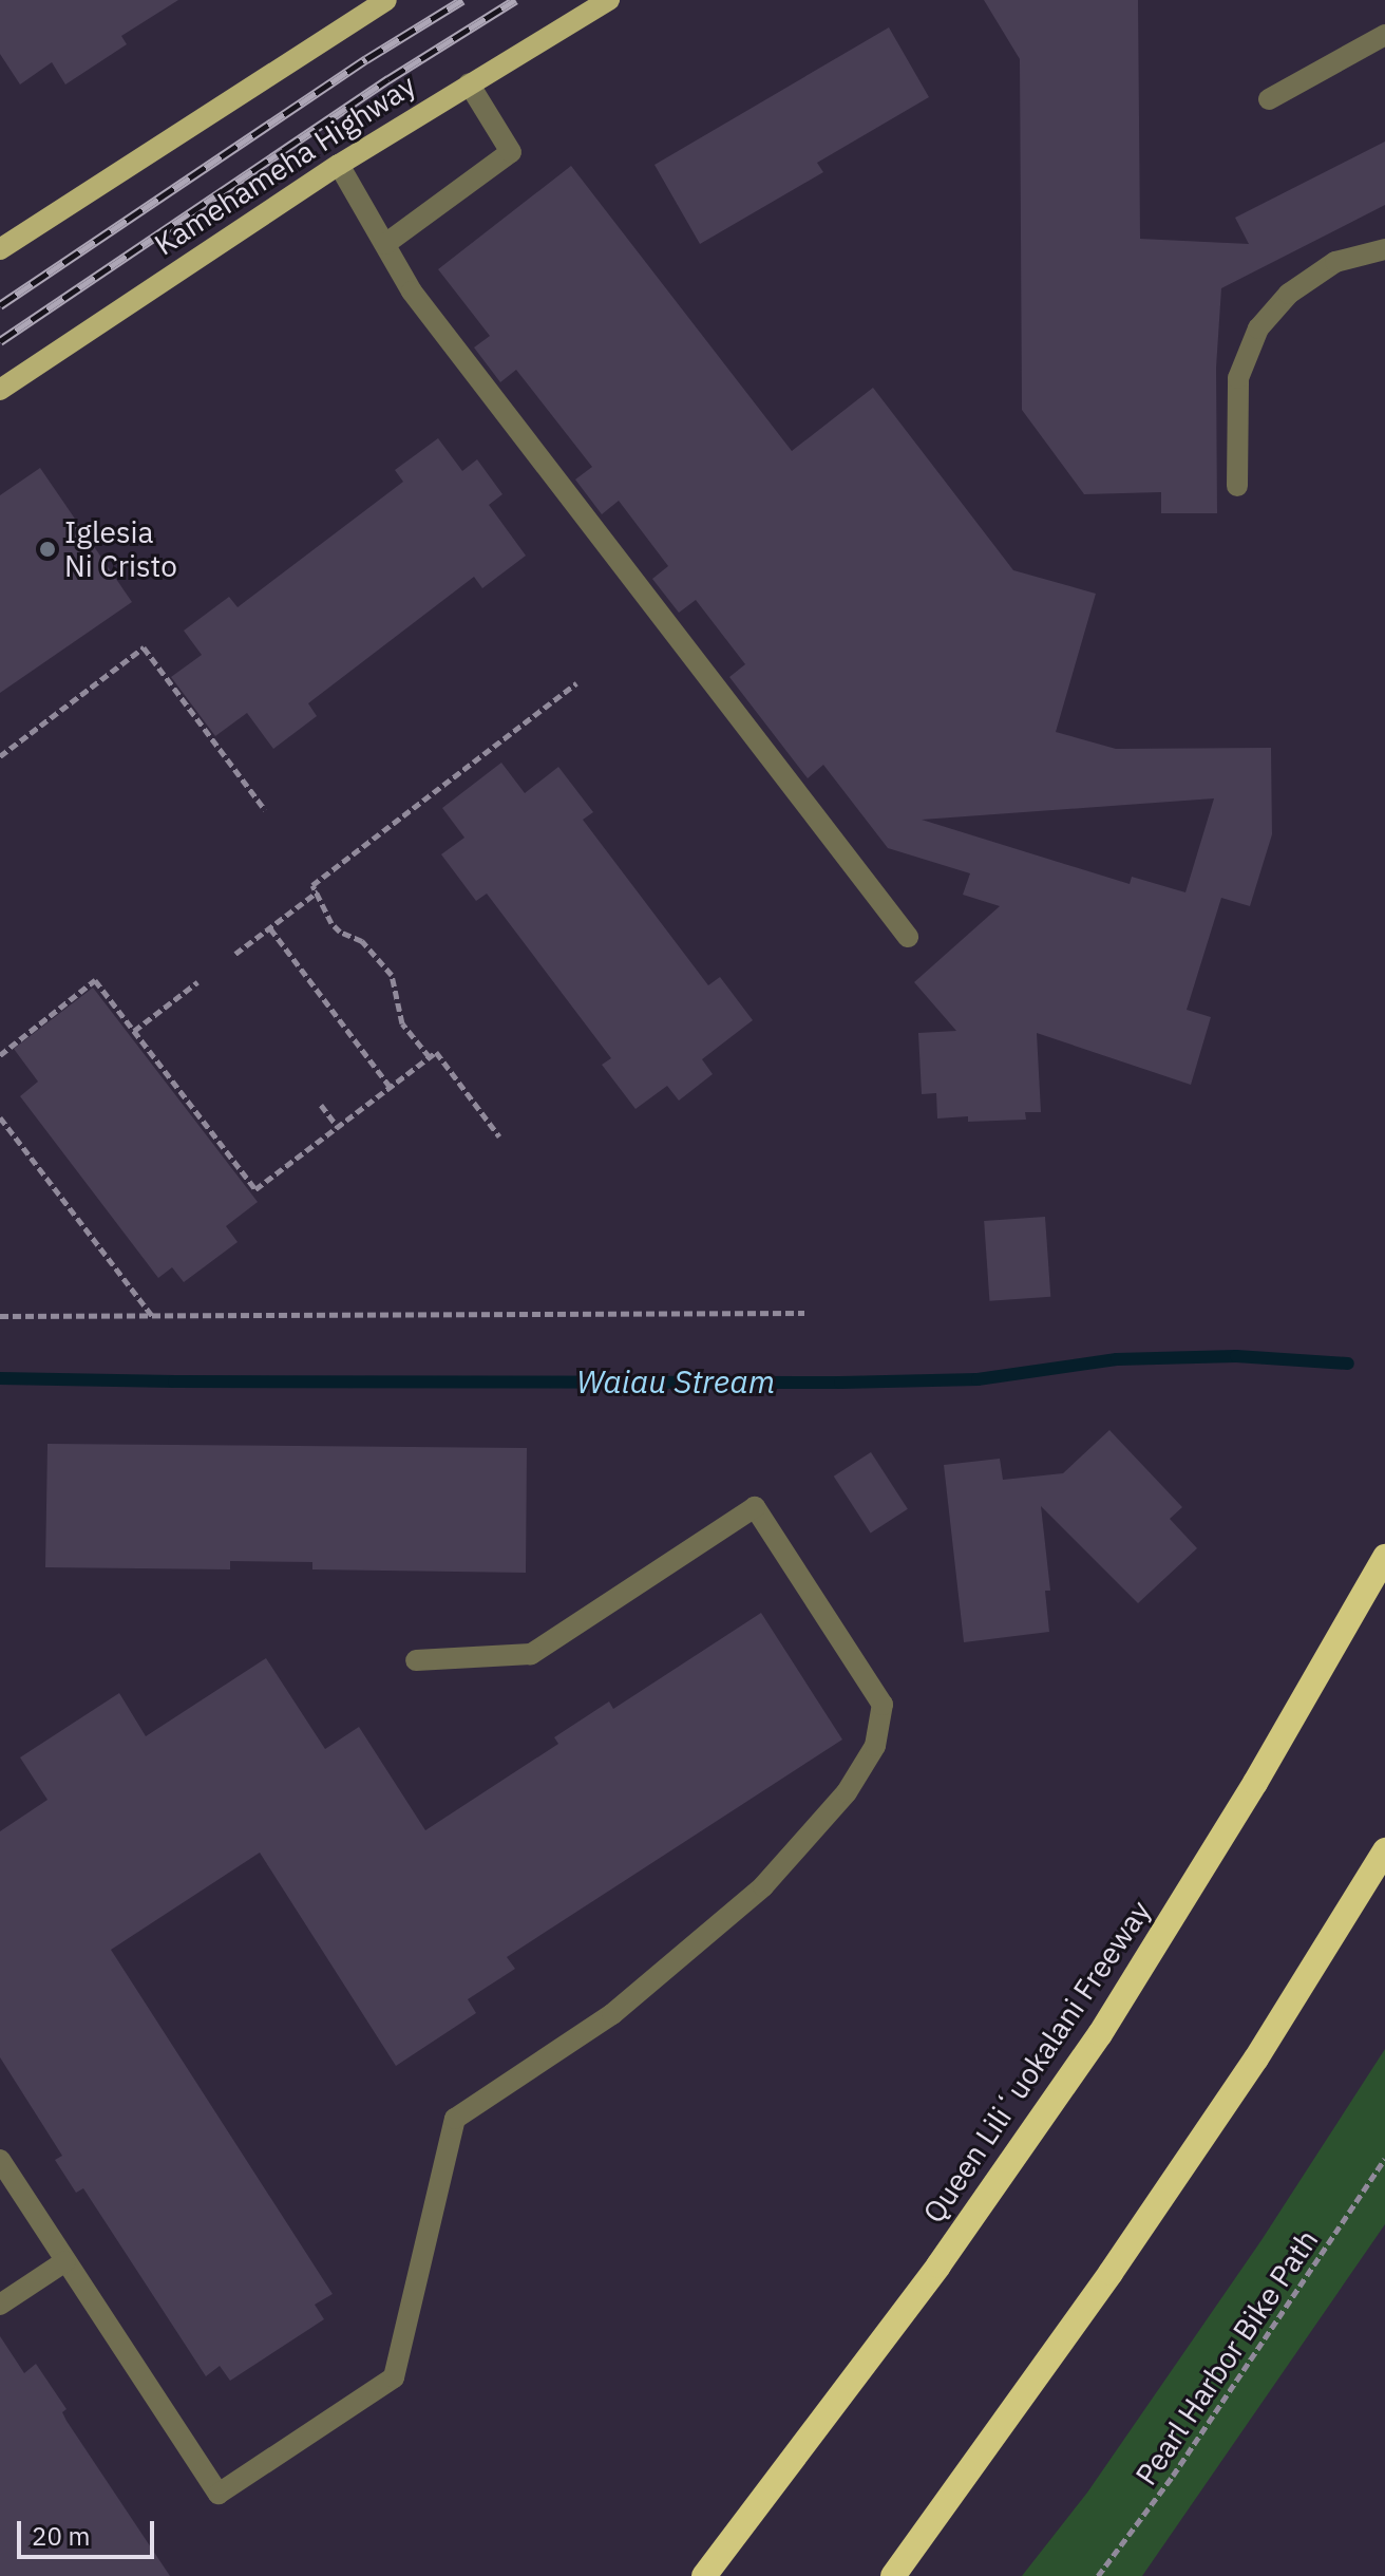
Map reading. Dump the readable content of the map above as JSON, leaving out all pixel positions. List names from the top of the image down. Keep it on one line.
{"streets":{"highway":["Queen Liliʻuokalani Freeway"],"main road":["Kamehameha Highway"],"path":["Pearl Harbor Bike Path"]},"water":["Waiau Stream"],"places":["Iglesia Ni Cristo"],"scale_bar":"20 m"}
